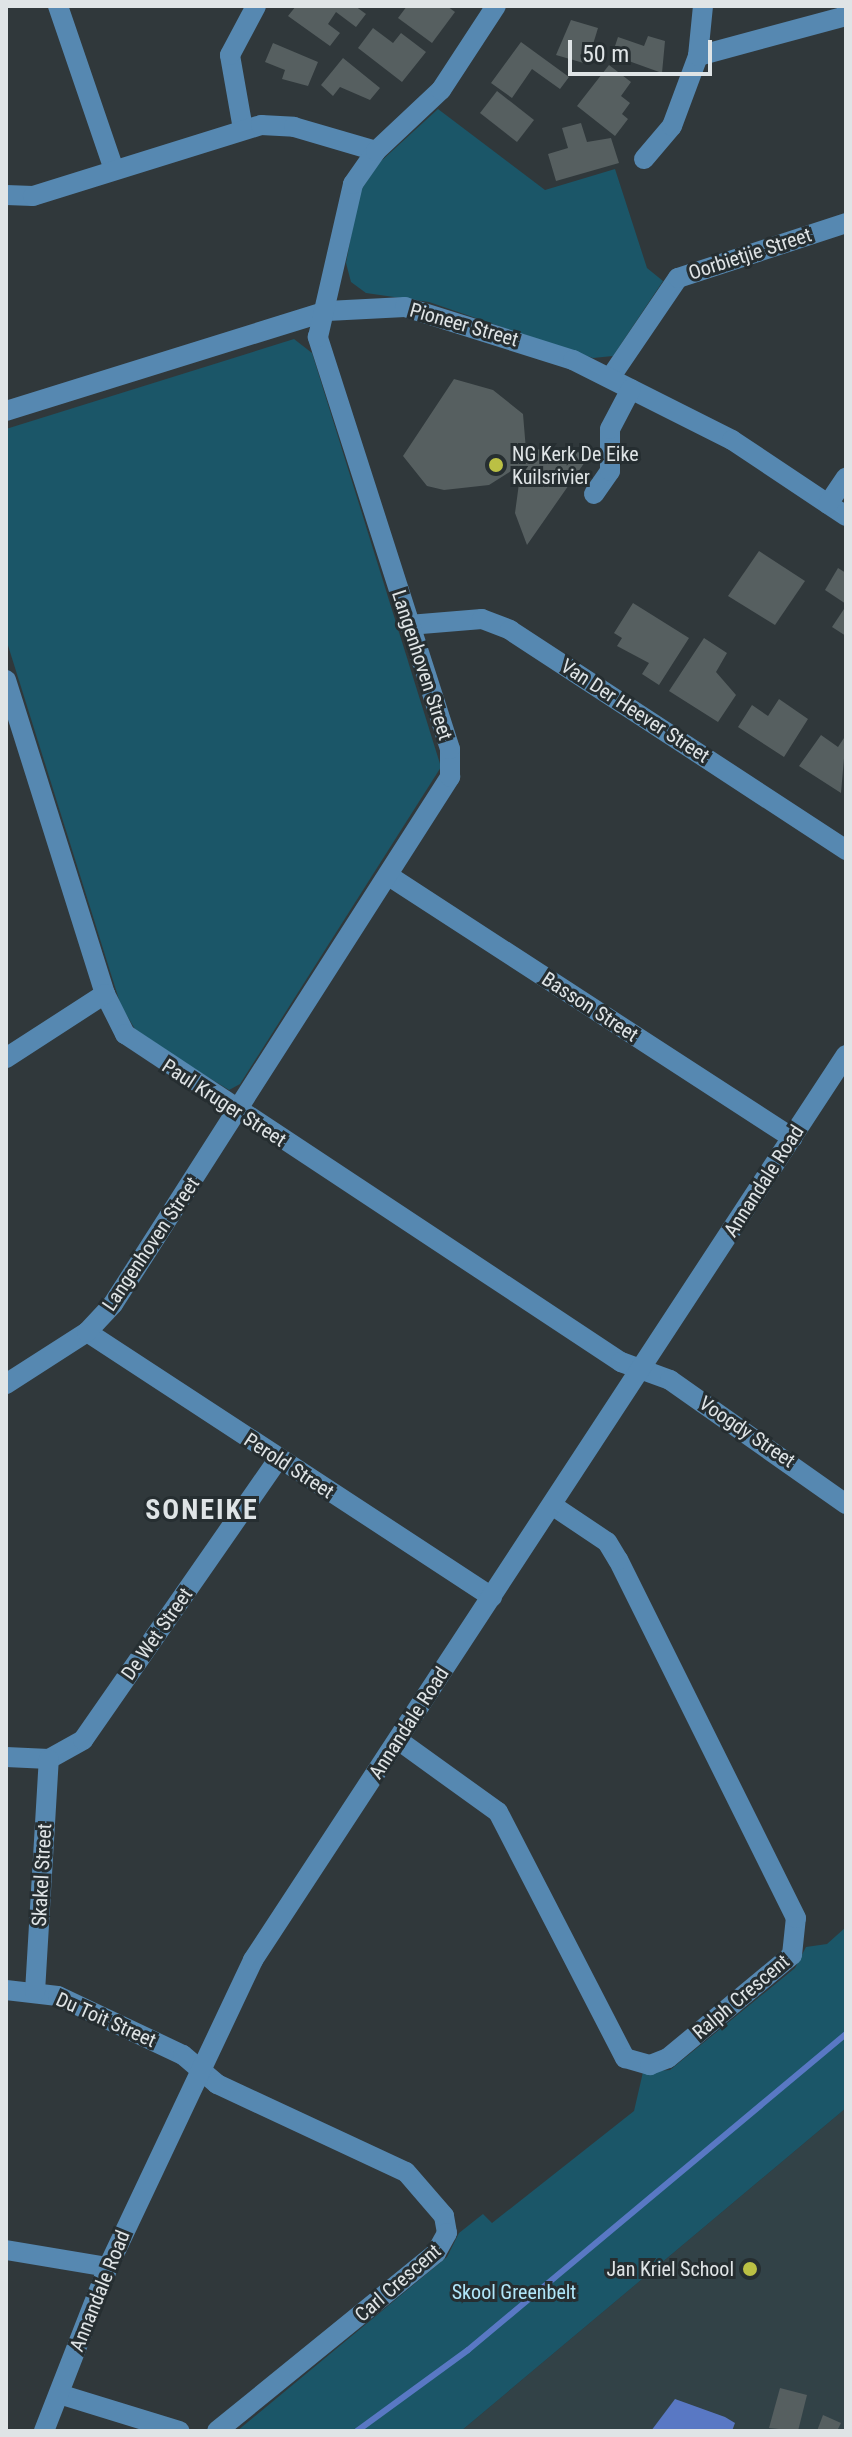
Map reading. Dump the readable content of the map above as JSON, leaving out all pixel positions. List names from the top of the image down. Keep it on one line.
{"streets":{"street":["Oorbietjie Street","Pioneer Street","Langenhoven Street","Van Der Heever Street","Basson Street","Paul Kruger Street","Annandale Road","Voogdy Street","Perold Street","De Wet Street","Skakel Street","Ralph Crescent","Du Toit Street","Carl Crescent"]},"crossings":[["Oorbietjie Street","Pioneer Street"],["Pioneer Street","Langenhoven Street"],["Langenhoven Street","Van Der Heever Street"],["Langenhoven Street","Basson Street"],["Langenhoven Street","Paul Kruger Street"],["Langenhoven Street","Perold Street"],["Basson Street","Annandale Road"],["Paul Kruger Street","Annandale Road"],["Paul Kruger Street","Voogdy Street"],["Annandale Road","Voogdy Street"],["Annandale Road","Perold Street"],["Annandale Road","Ralph Crescent"],["Annandale Road","Du Toit Street"],["Annandale Road","Carl Crescent"],["Perold Street","De Wet Street"],["De Wet Street","Skakel Street"],["Skakel Street","Du Toit Street"],["Du Toit Street","Carl Crescent"]],"districts":["SONEIKE"],"parks":["Skool Greenbelt"],"places":["NG Kerk De Eike Kuilsrivier","Jan Kriel School"],"scale_bar":"50 m"}
